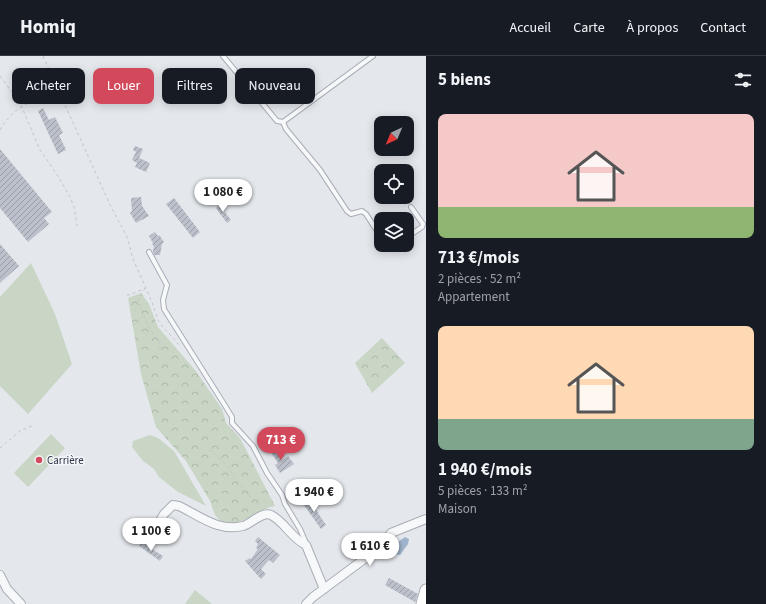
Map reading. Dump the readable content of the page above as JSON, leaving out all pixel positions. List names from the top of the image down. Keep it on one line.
{"places":["Carrière"],"north":"bottom left","page":{"header":"Homiq","nav":["Accueil","Carte","À propos","Contact"],"heading":"5 biens","chip":["Acheter","Louer","Filtres","Nouveau"],"list":[{"name":"713 €/mois","note":"2 pièces · 52 m² · Appartement"},{"name":"1 940 €/mois","note":"5 pièces · 133 m² · Maison"}],"price":["1 080 €","713 €","1 940 €","1 100 €","1 610 €"]}}
